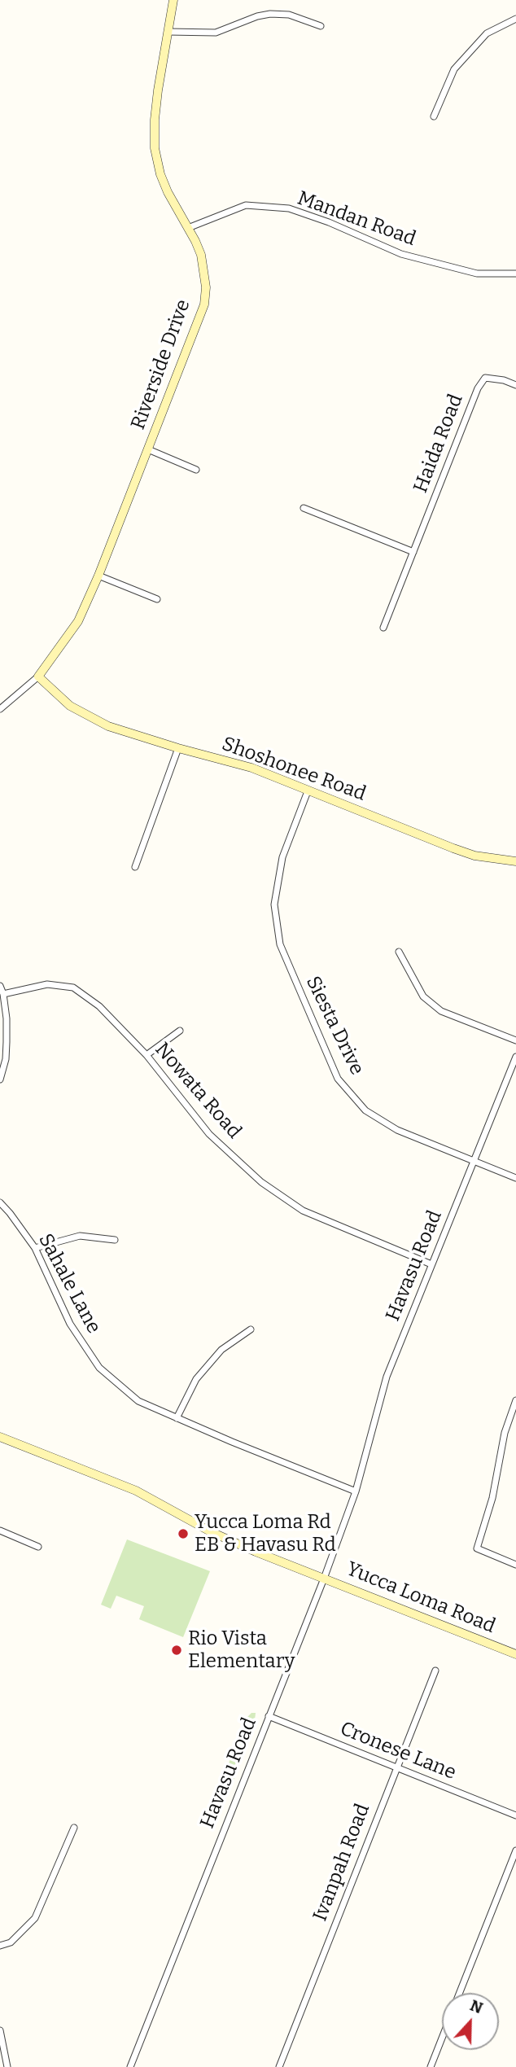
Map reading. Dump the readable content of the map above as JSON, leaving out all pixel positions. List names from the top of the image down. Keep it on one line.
{"streets":{"street":["Mandan Road","Riverside Drive","Haida Road","Shoshonee Road","Siesta Drive","Nowata Road","Havasu Road","Sahale Lane","Yucca Loma Road","Cronese Lane","Ivanpah Road"]},"crossings":[["Mandan Road","Riverside Drive"],["Riverside Drive","Shoshonee Road"],["Shoshonee Road","Siesta Drive"],["Siesta Drive","Havasu Road"],["Nowata Road","Havasu Road"],["Havasu Road","Sahale Lane"],["Havasu Road","Yucca Loma Road"],["Havasu Road","Cronese Lane"],["Cronese Lane","Ivanpah Road"]],"places":["Yucca Loma Rd EB & Havasu Rd","Rio Vista Elementary"],"north":"top"}
